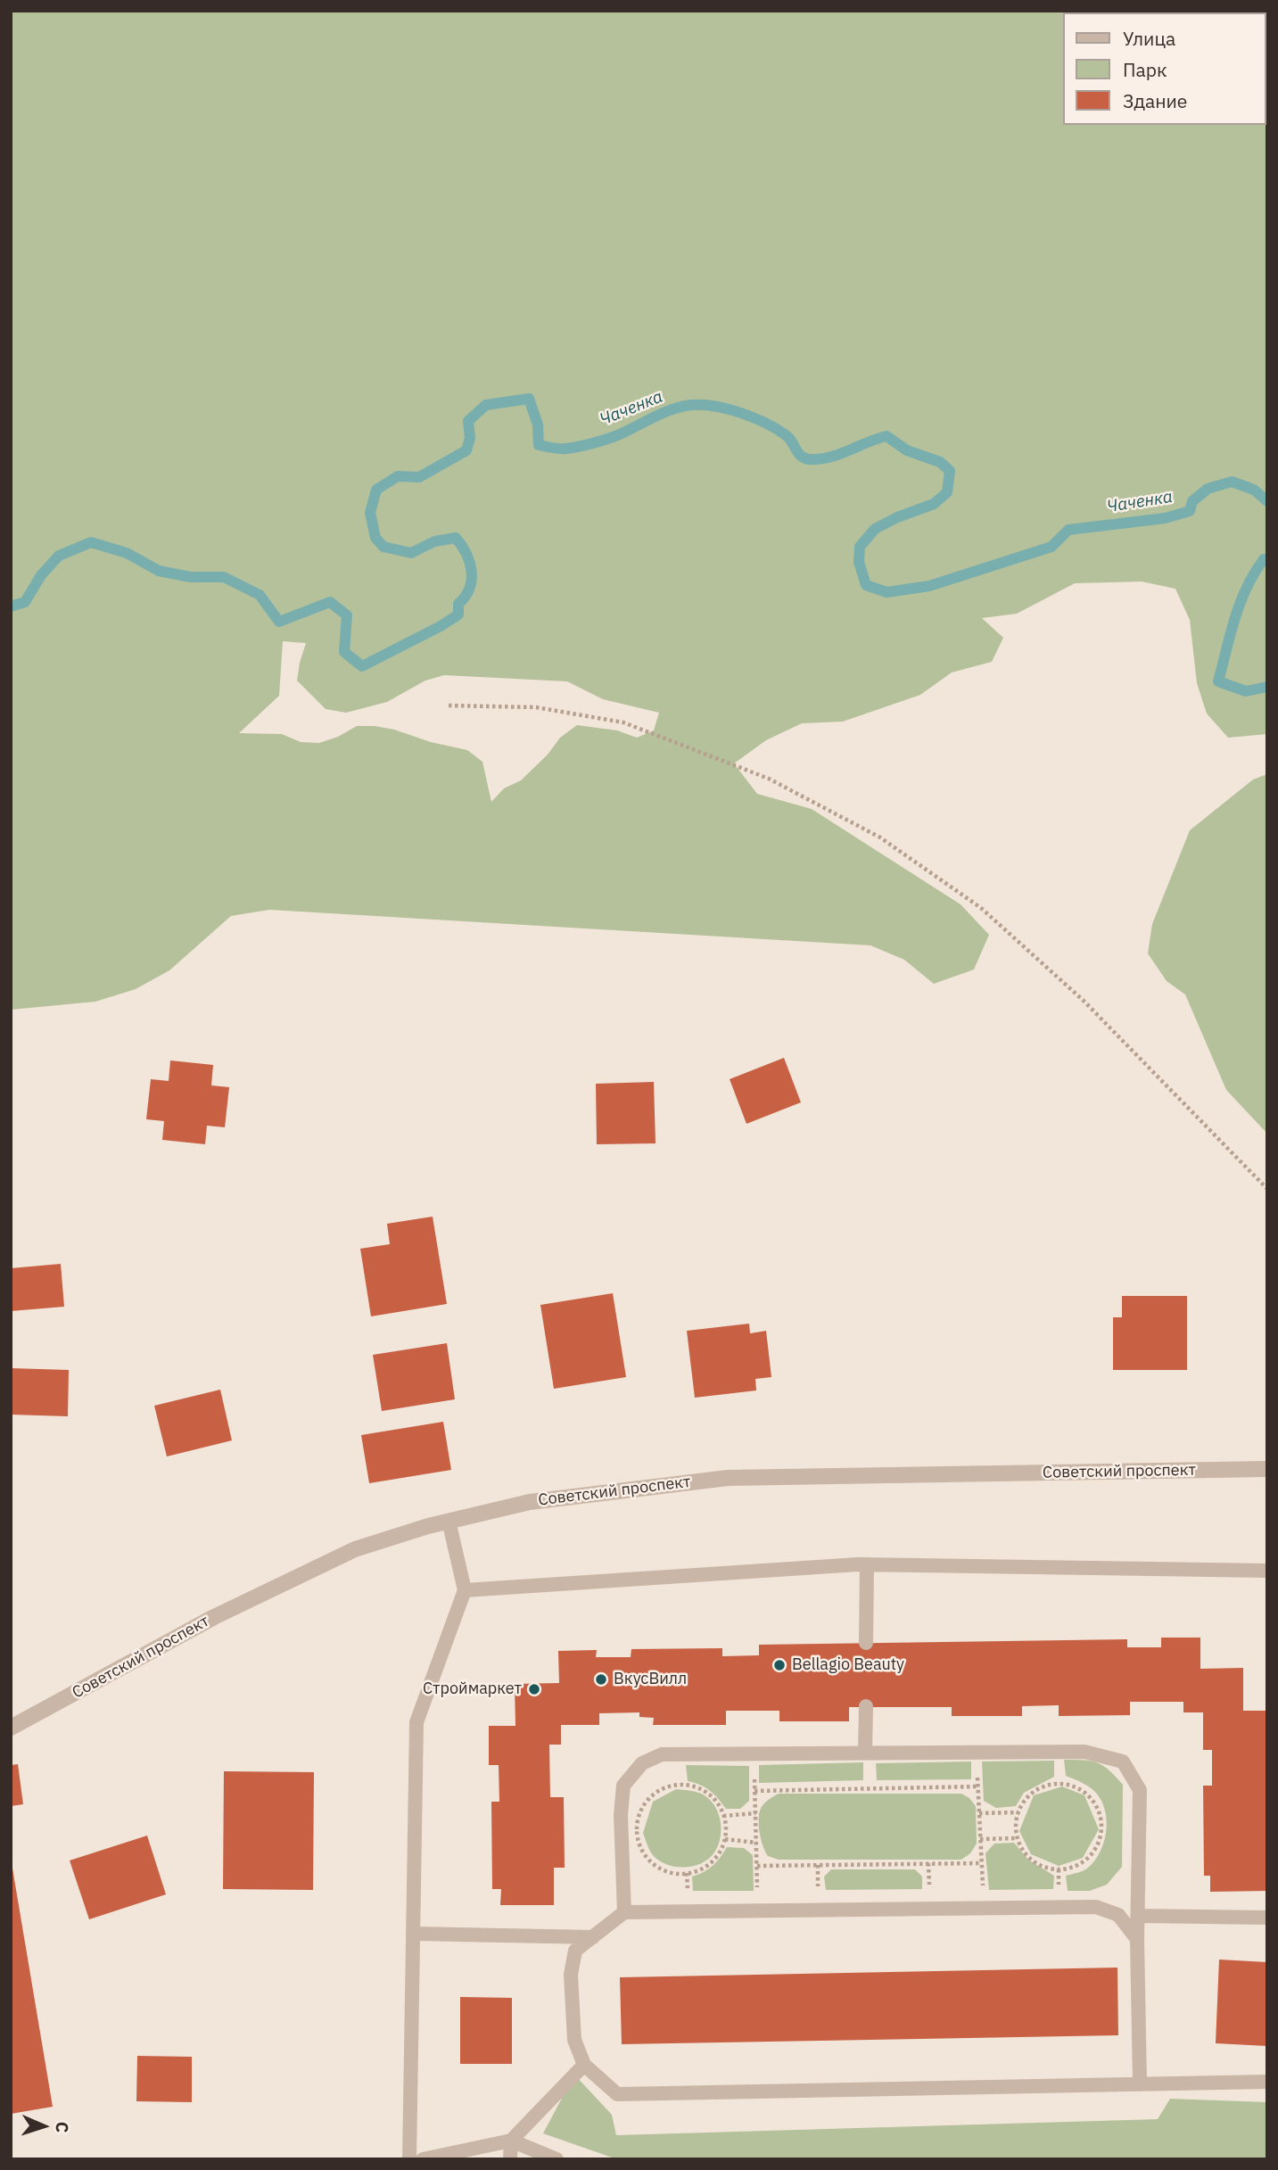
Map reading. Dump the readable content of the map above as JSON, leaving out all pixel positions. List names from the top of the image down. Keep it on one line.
{"streets":{"street":["Советский проспект"]},"water":["Чаченка"],"places":["Bellagio Beauty","ВкусВилл","Строймаркет"],"legend":["Улица","Парк","Здание"],"north":"right"}
